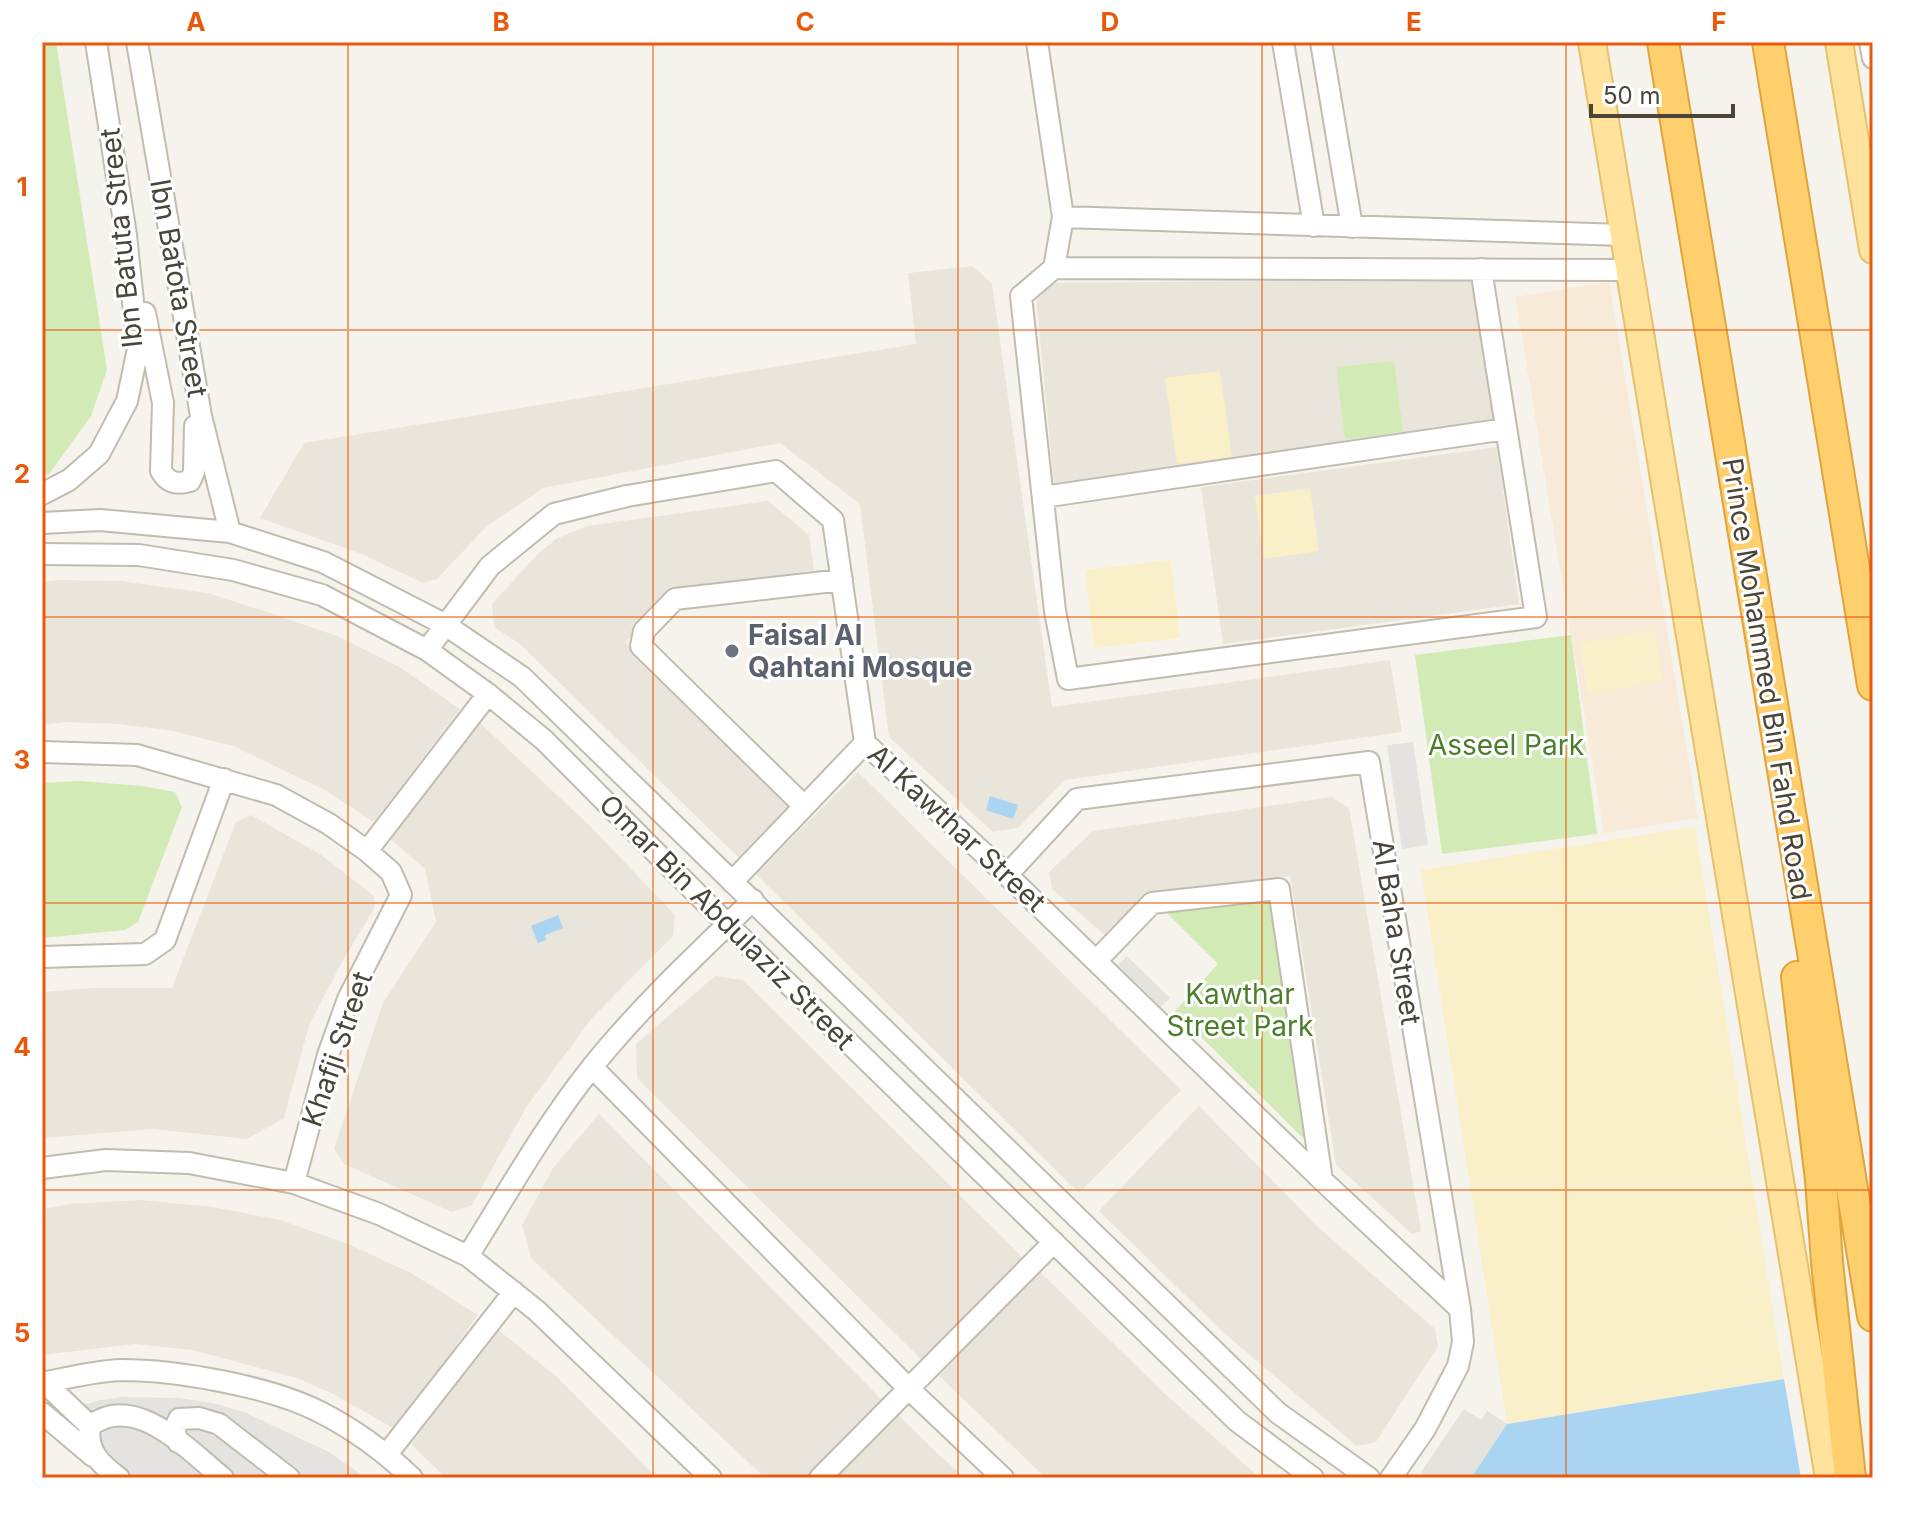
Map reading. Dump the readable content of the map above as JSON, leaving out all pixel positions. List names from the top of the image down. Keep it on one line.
{"streets":{"highway":["Prince Mohammed Bin Fahd Road"],"street":["Ibn Batuta Street","Ibn Batota Street","Al Kawthar Street","Omar Bin Abdulaziz Street","Al Baha Street","Khafji Street"]},"crossings":[["Al Kawthar Street","Omar Bin Abdulaziz Street"],["Al Kawthar Street","Al Baha Street"]],"parks":["Asseel Park","Kawthar Street Park"],"places":["Faisal Al Qahtani Mosque"],"scale_bar":"50 m","grid":{"columns":["A","B","C","D","E","F"],"rows":["1","2","3","4","5"]}}
